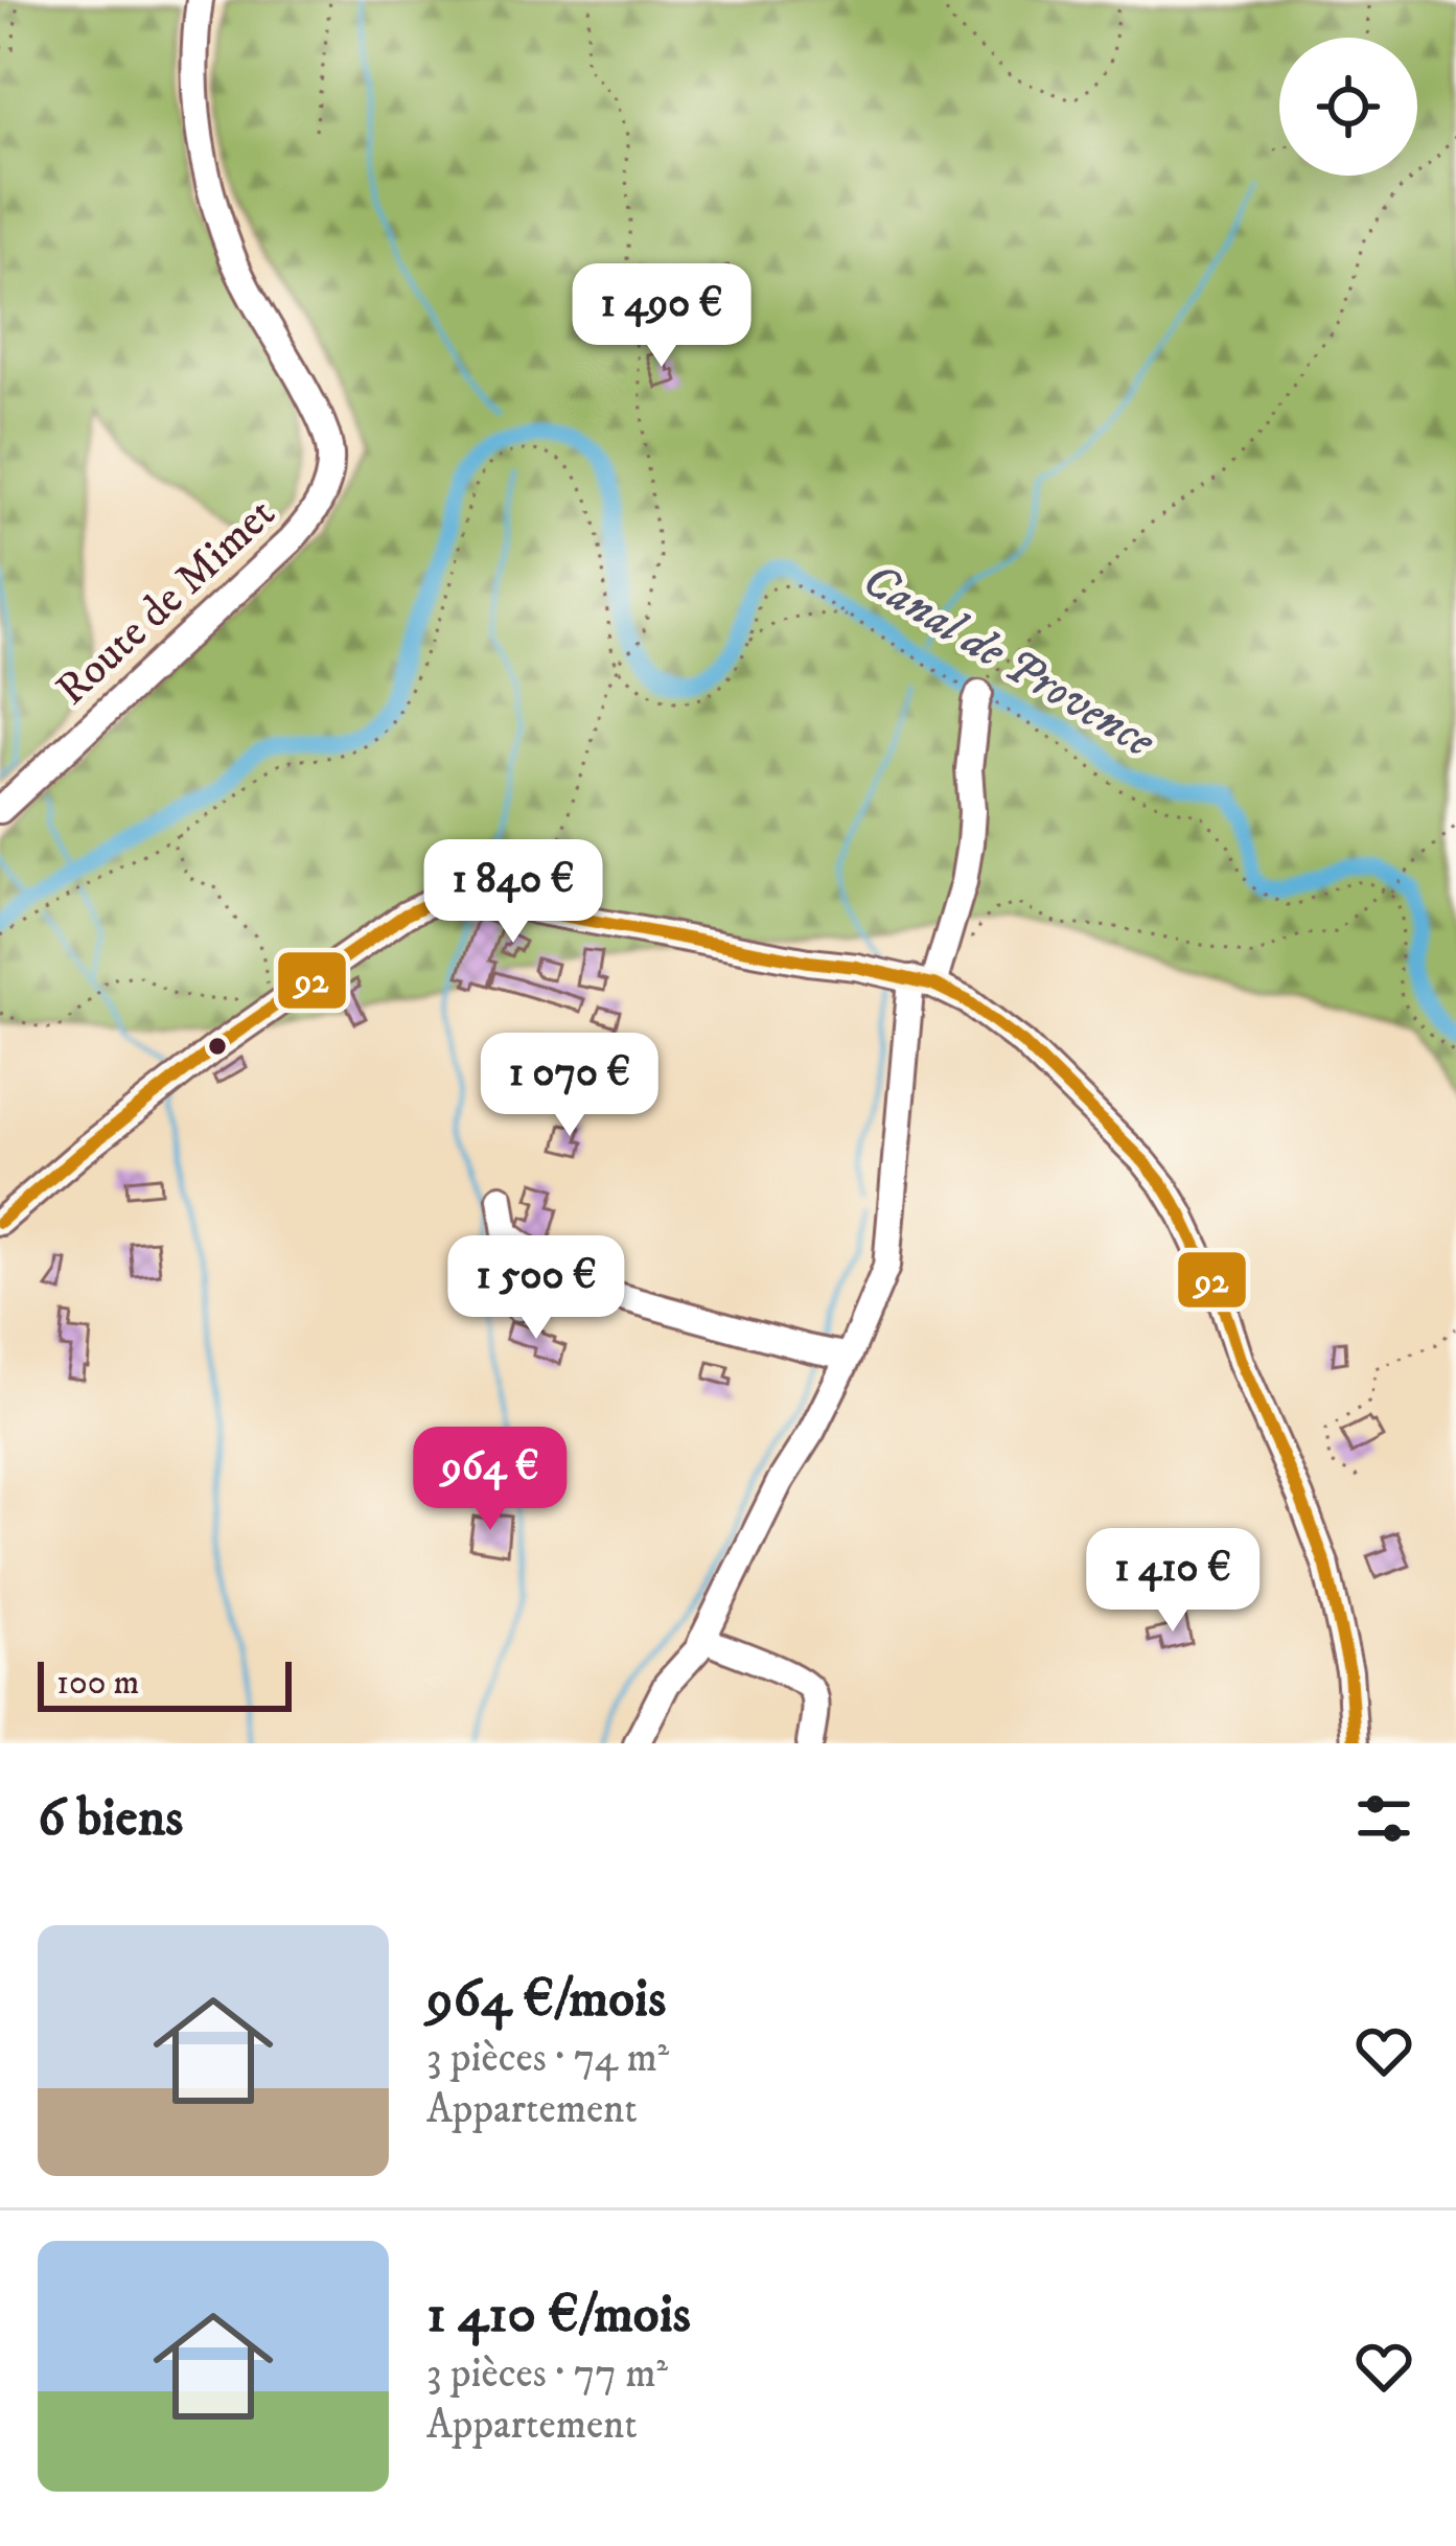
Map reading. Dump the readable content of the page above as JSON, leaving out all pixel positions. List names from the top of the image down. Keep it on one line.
{"streets":{"street":["Route de Mimet"]},"water":["Canal de Provence"],"lines":["transit line 92"],"scale_bar":"100 m","page":{"price":["1 490 €","1 840 €","1 070 €","1 500 €","964 €","1 410 €"],"scale":"100 m","heading":"6 biens","list":[{"name":"964 €/mois","note":"3 pièces · 74 m² · Appartement"},{"name":"1 410 €/mois","note":"3 pièces · 77 m² · Appartement"}]}}
